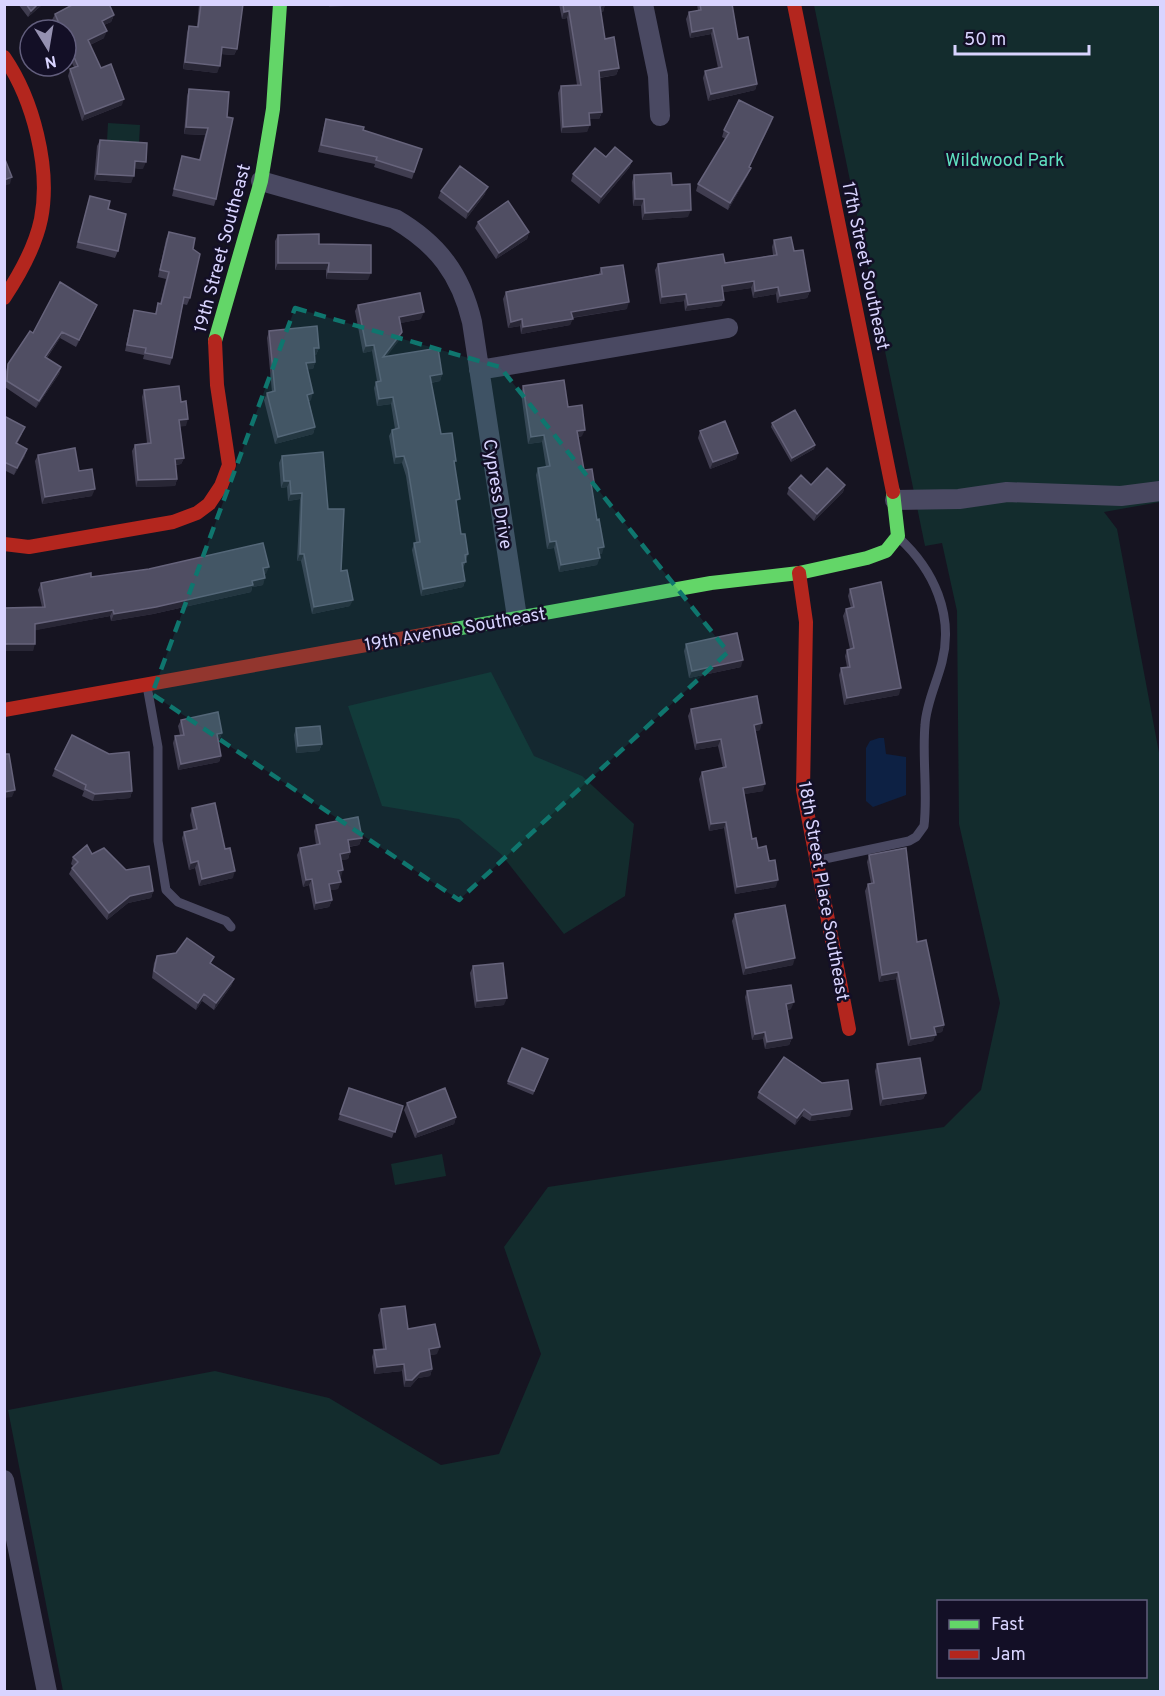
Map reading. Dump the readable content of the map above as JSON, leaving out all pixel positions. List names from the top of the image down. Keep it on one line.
{"streets":{"street":["19th Street Southeast","17th Street Southeast","Cypress Drive","19th Avenue Southeast","18th Street Place Southeast"]},"crossings":[["19th Street Southeast","Cypress Drive"],["17th Street Southeast","19th Avenue Southeast"],["Cypress Drive","19th Avenue Southeast"],["19th Avenue Southeast","18th Street Place Southeast"]],"parks":["Wildwood Park"],"legend":["Fast","Jam"],"scale_bar":"50 m","north":"bottom"}
